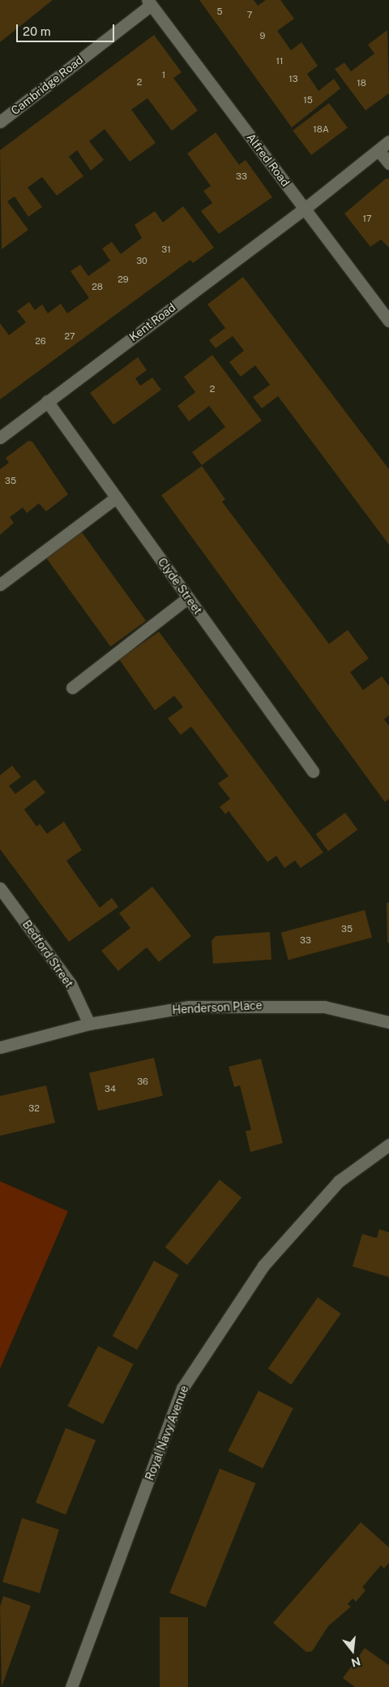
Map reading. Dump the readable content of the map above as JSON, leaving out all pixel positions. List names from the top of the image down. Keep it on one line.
{"streets":{"street":["Cambridge Road","Alfred Road","Kent Road","Clyde Street","Bedford Street","Henderson Place","Royal Navy Avenue"]},"crossings":[["Cambridge Road","Alfred Road"],["Alfred Road","Kent Road"],["Kent Road","Clyde Street"],["Bedford Street","Henderson Place"]],"house_numbers":["5","7","9","11","1","13","2","18","15","18A","33","17","31","30","29","28","27","26","2","35","35","33","36","34","32"],"scale_bar":"20 m","north":"bottom"}
